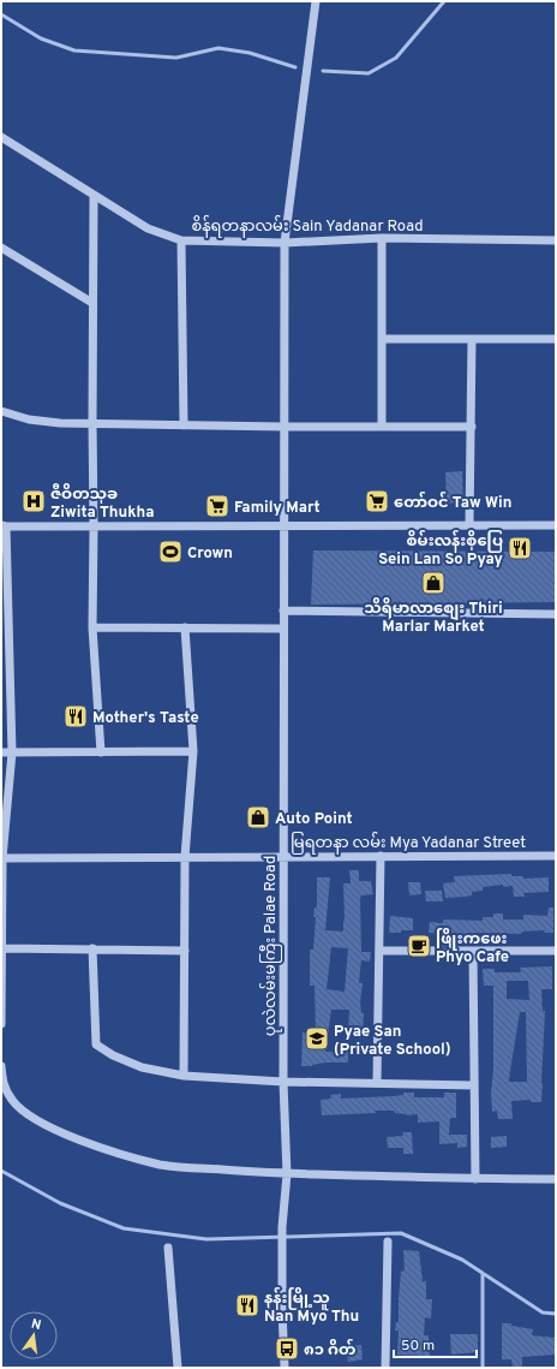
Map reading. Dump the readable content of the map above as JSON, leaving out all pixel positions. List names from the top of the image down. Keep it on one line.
{"streets":{"street":["စိန်ရတနာလမ်း Sain Yadanar Road","မြရတနာ လမ်း Mya Yadanar Street","ပုလဲလမ်းမကြီး Palae Road"]},"crossings":[["စိန်ရတနာလမ်း Sain Yadanar Road","ပုလဲလမ်းမကြီး Palae Road"],["မြရတနာ လမ်း Mya Yadanar Street","ပုလဲလမ်းမကြီး Palae Road"]],"places":{"hospital":["ဇီဝိတသုခ Ziwita Thukha"],"supermarket":["တော်ဝင် Taw Win","Family Mart"],"restaurant":["စိမ်းလန်းစိုပြေ Sein Lan So Pyay","Mother's Taste","နန်းမြို့သူ Nan Myo Thu"],"sports":["Crown"],"shop":["သိရိမာလာစျေး Thiri Marlar Market","Auto Point"],"cafe":["ဖြိုးကဖေး Phyo Cafe"],"school or university":["Pyae San (Private School)"],"bus stop":["၈၁ ဂိတ်"]},"scale_bar":"50 m","north":"top"}
